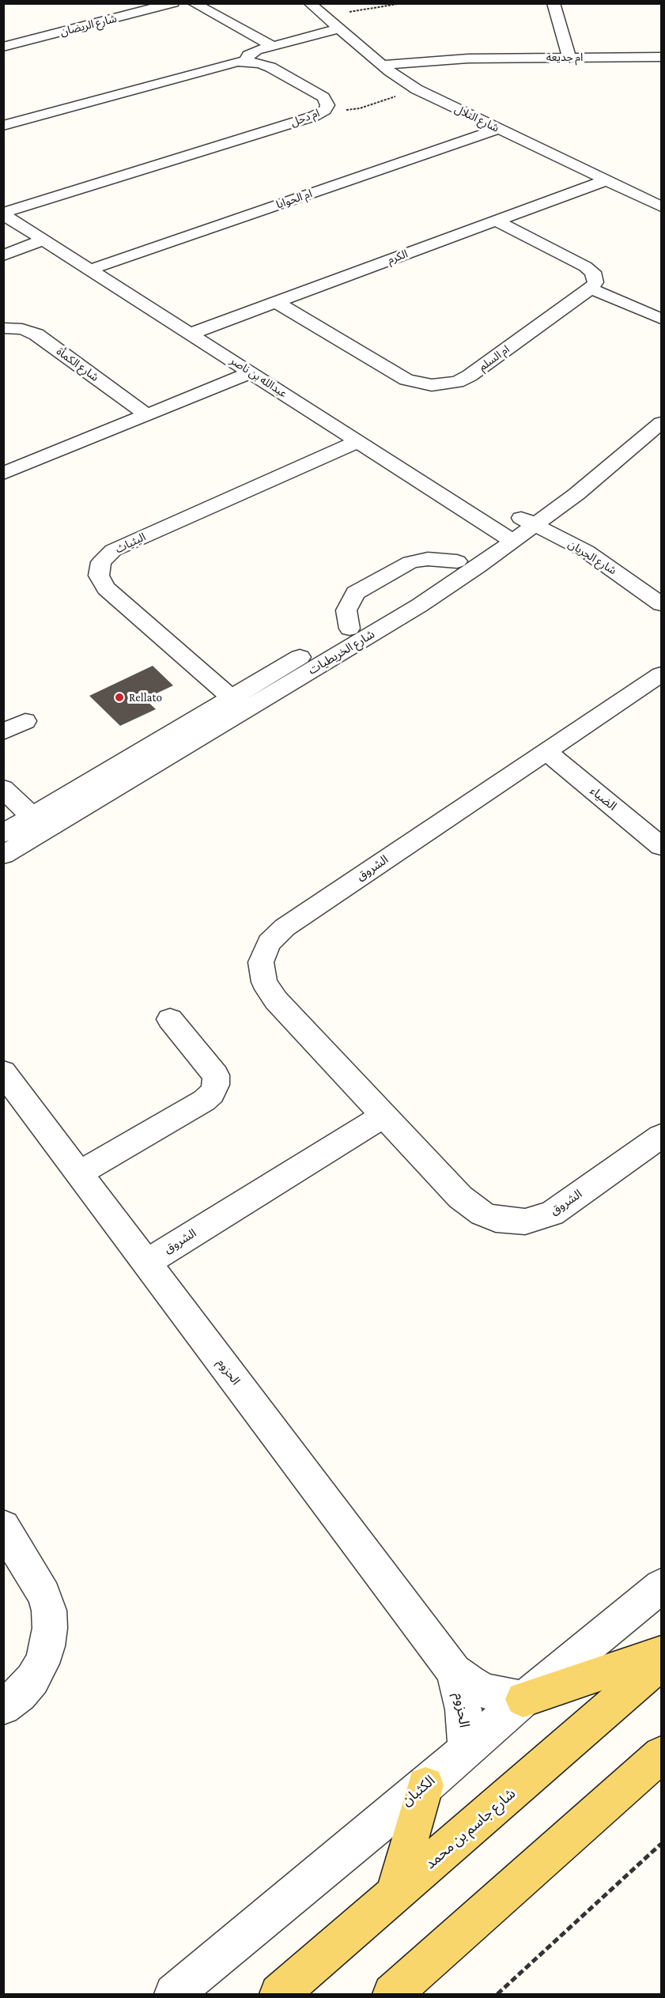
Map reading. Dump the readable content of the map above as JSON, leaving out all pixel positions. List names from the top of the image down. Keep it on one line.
{"streets":{"main road":["شارع جاسم بن محمد"],"street":["شارع الريضان","ام جديعة","ام دحل","شارع التلال","ام الحوايا","الكرم","ام السلم","شارع الكمأة","عبدالله بن ناصر","اليثياث","شارع الجريان","شارع الخريطيات","الضياء","الشروق","الحزوم","الكثبان"]},"crossings":[["ام جديعة","شارع التلال"],["ام دحل","عبدالله بن ناصر"],["شارع التلال","ام الحوايا"],["شارع التلال","الكرم"],["ام الحوايا","عبدالله بن ناصر"],["الكرم","ام السلم"],["الكرم","عبدالله بن ناصر"],["عبدالله بن ناصر","اليثياث"],["عبدالله بن ناصر","شارع الخريطيات"],["اليثياث","شارع الخريطيات"],["شارع الجريان","شارع الخريطيات"],["الضياء","الشروق"],["الشروق","الحزوم"],["الحزوم","الكثبان"]],"places":["Rellato"]}
